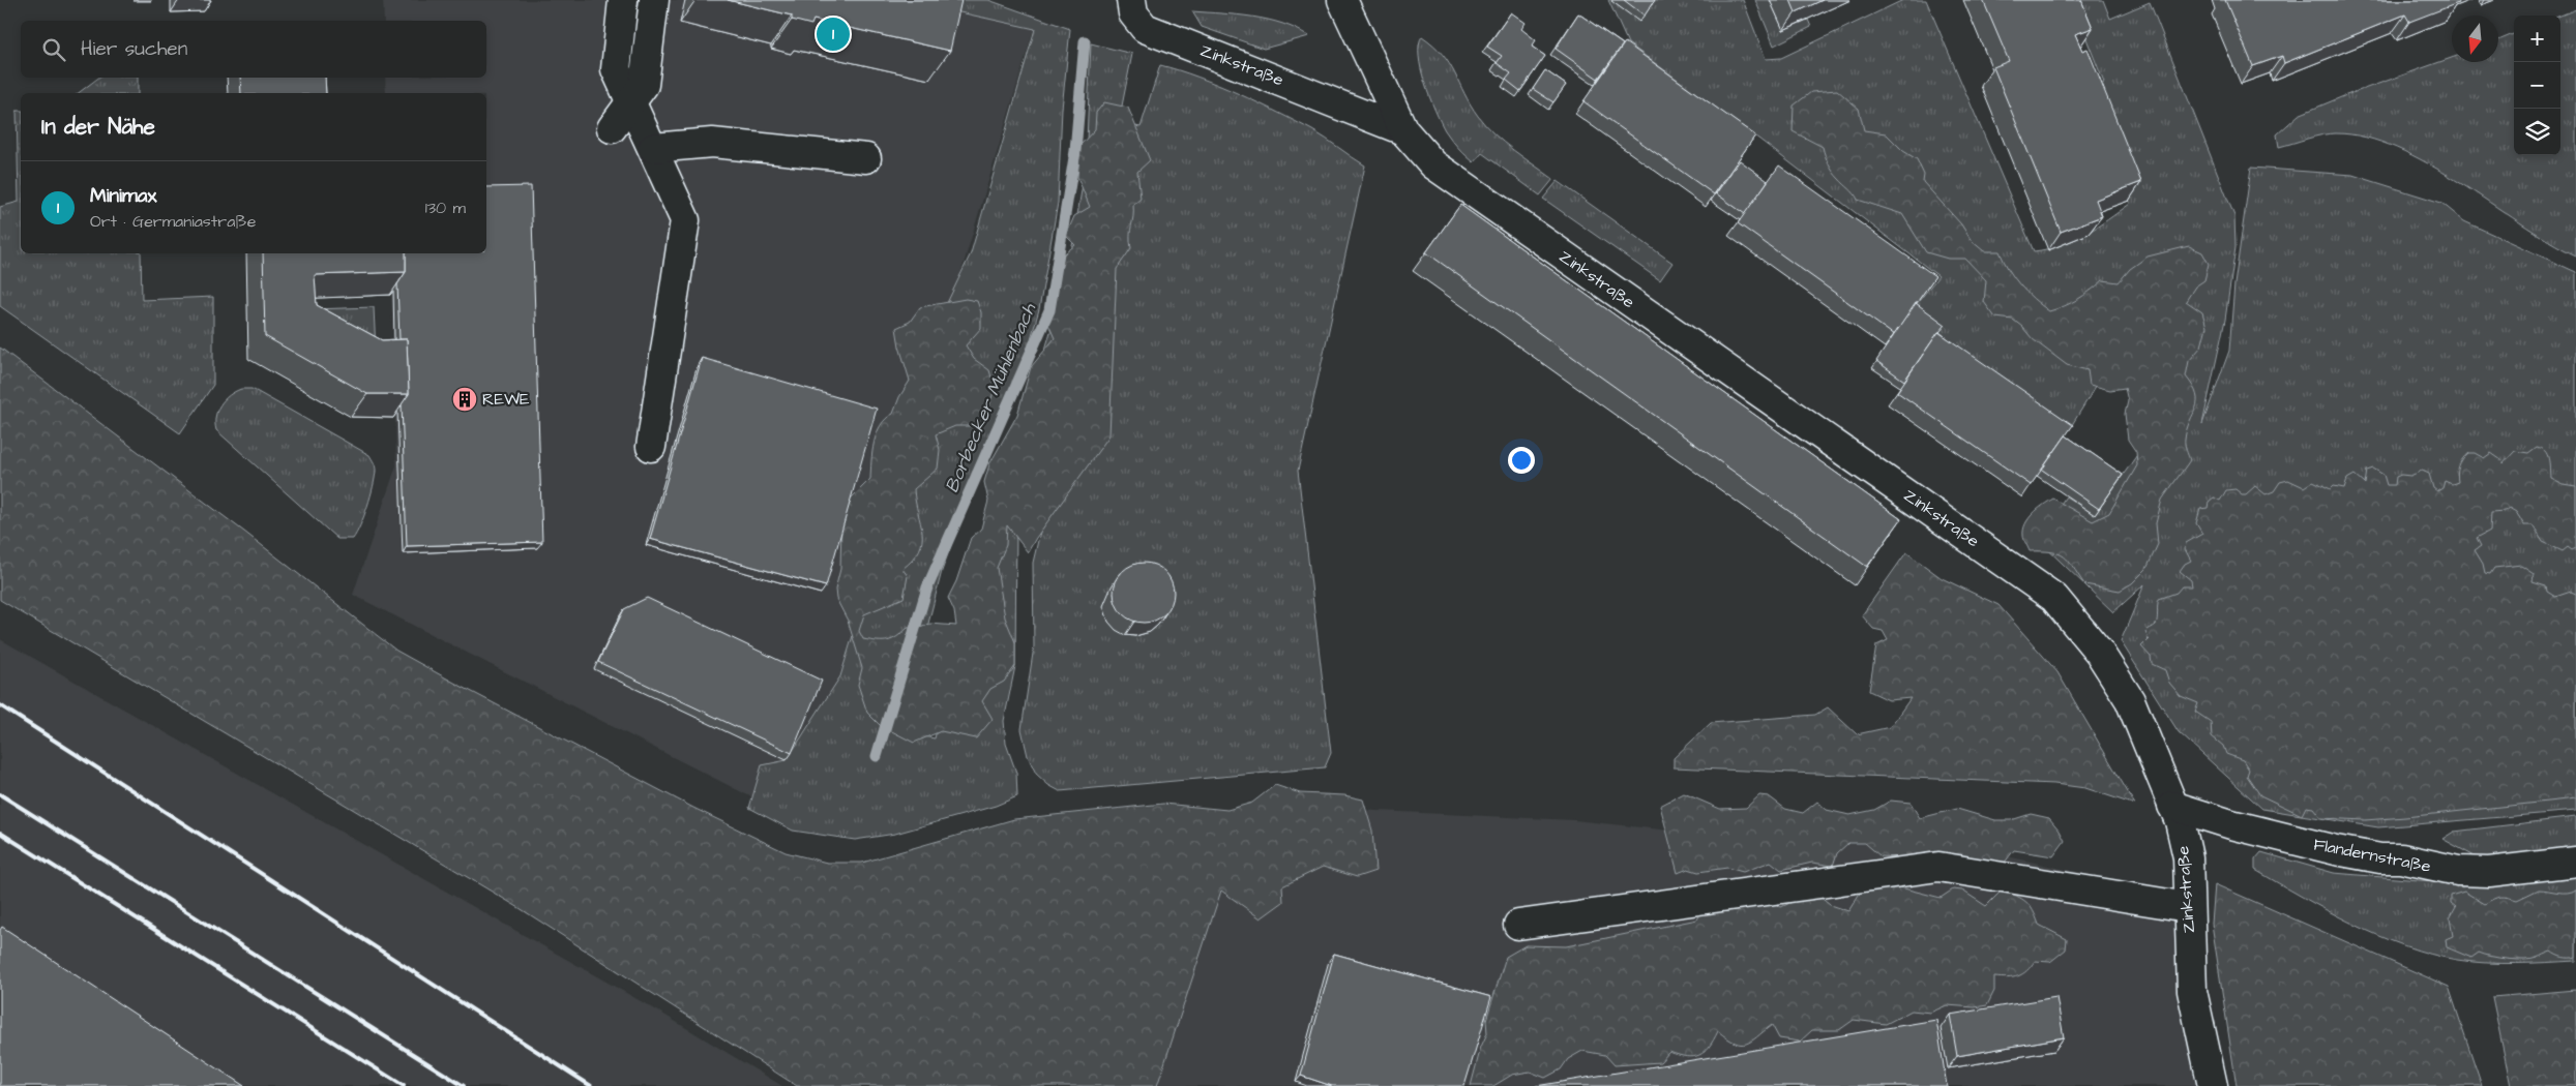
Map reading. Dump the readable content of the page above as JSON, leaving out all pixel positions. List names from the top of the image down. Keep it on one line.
{"streets":{"street":["Zinkstraße","Flandernstraße"]},"crossings":[["Zinkstraße","Flandernstraße"]],"water":["Borbecker Mühlenbach"],"places":{"building":["REWE"]},"north":"bottom","page":{"map_buttons":["+","−"],"pins":"1","search":"Hier suchen","heading":"In der Nähe","list":[{"mark":"1","name":"Minimax","note":"Ort · Germaniastraße","value":"130 m"}]}}
